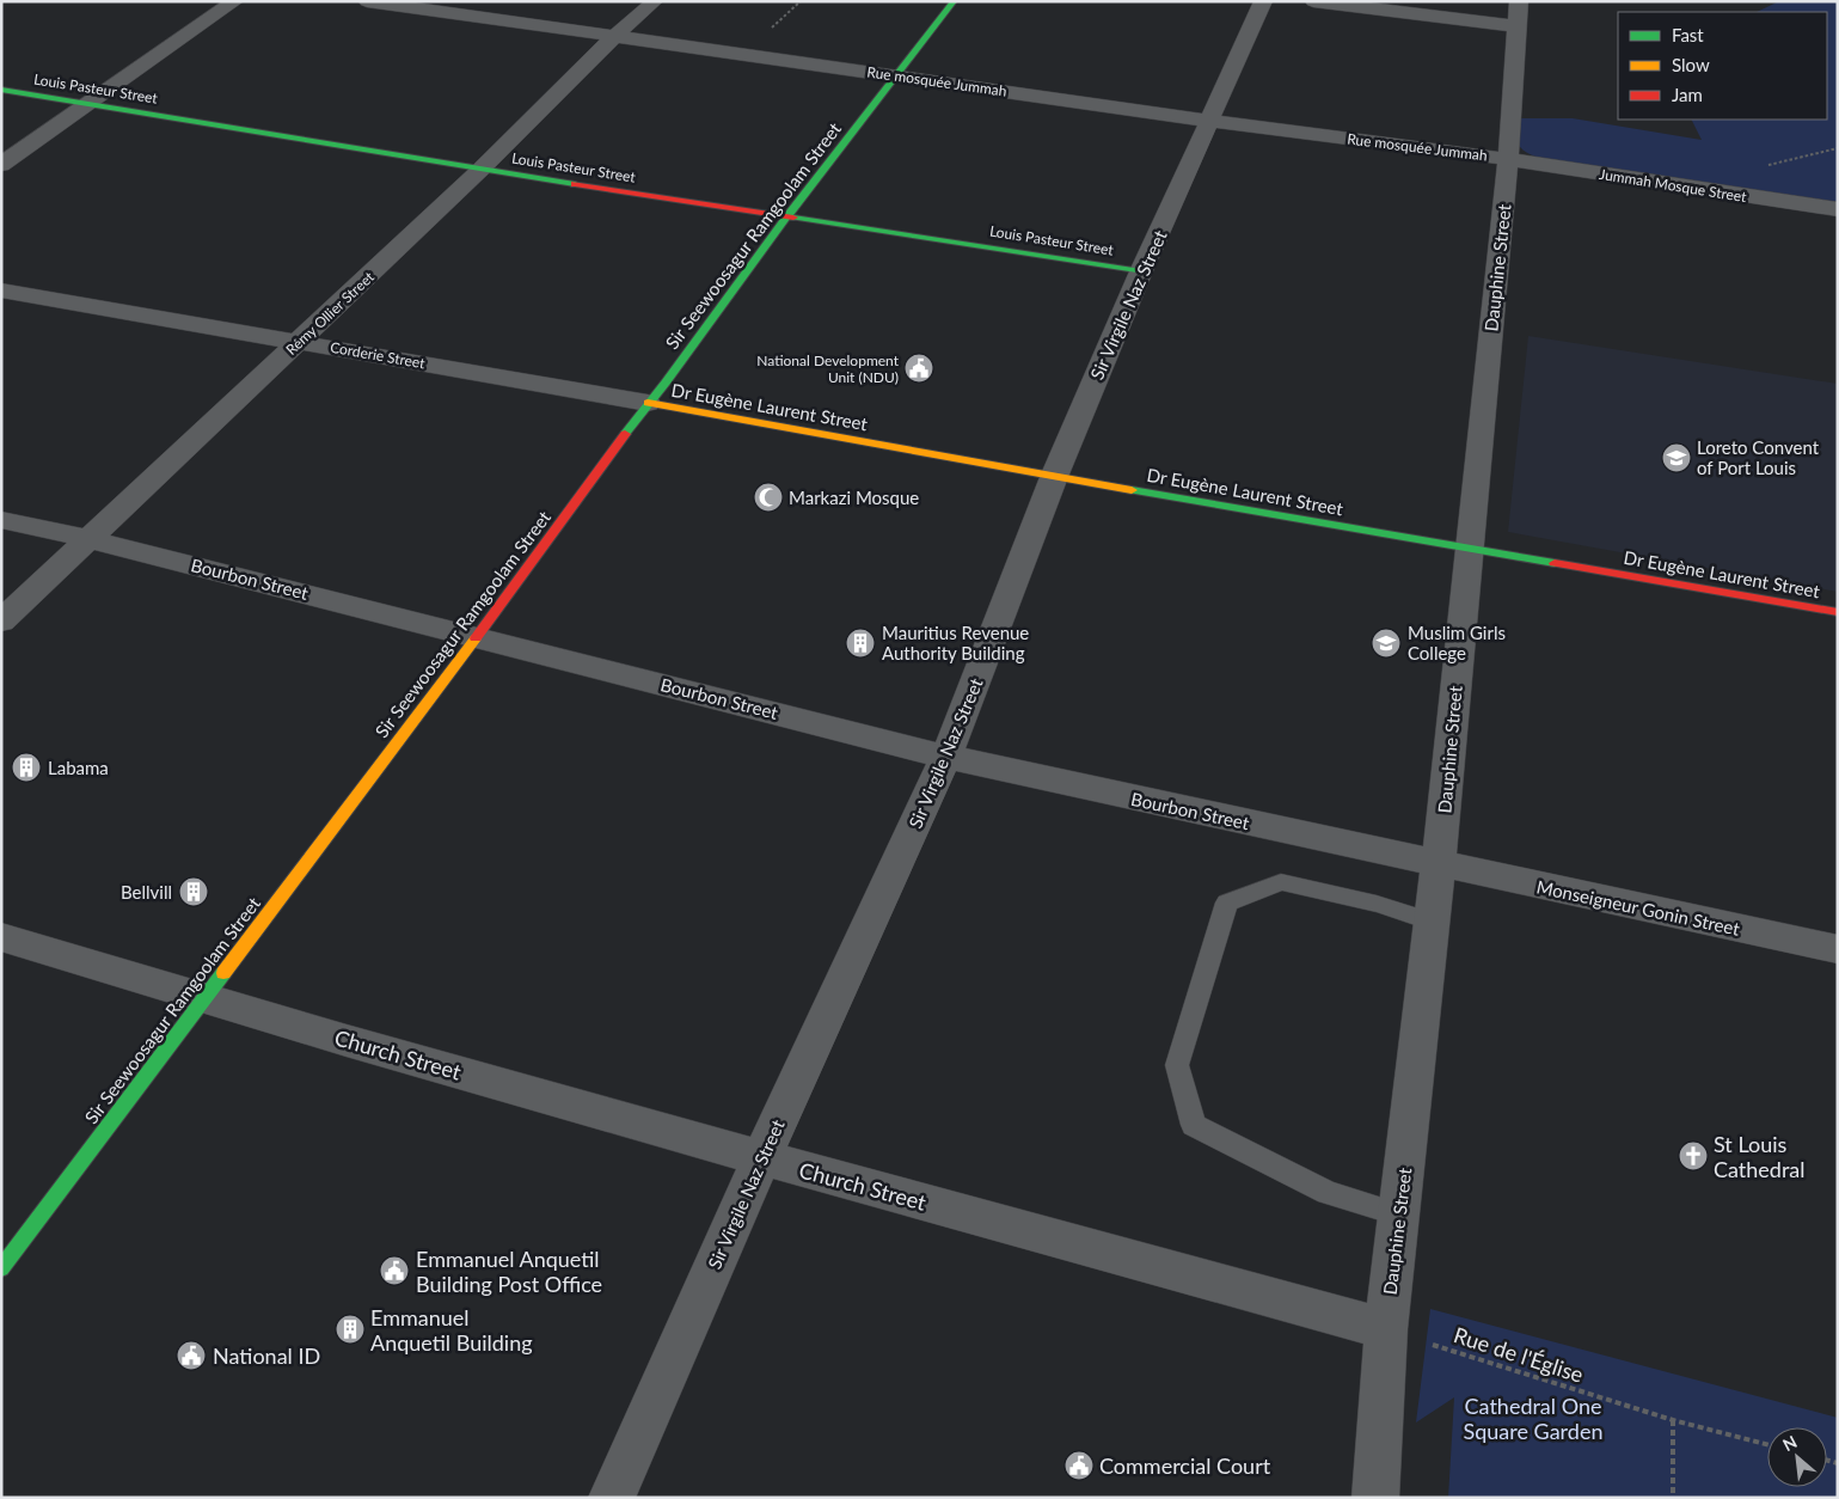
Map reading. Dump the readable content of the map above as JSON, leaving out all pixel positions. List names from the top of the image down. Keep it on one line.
{"streets":{"main road":["Louis Pasteur Street","Sir Seewoosagur Ramgoolam Street","Dr Eugène Laurent Street"],"street":["Rue mosquée Jummah","Jummah Mosque Street","Dauphine Street","Sir Virgile Naz Street","Rémy Ollier Street","Corderie Street","Bourbon Street","Monseigneur Gonin Street","Church Street"],"path":["Rue de l'Église"]},"crossings":[["Rue mosquée Jummah","Jummah Mosque Street"],["Rue mosquée Jummah","Sir Seewoosagur Ramgoolam Street"],["Rue mosquée Jummah","Dauphine Street"],["Rue mosquée Jummah","Sir Virgile Naz Street"],["Rue mosquée Jummah","Rémy Ollier Street"],["Louis Pasteur Street","Sir Seewoosagur Ramgoolam Street"],["Louis Pasteur Street","Sir Virgile Naz Street"],["Louis Pasteur Street","Rémy Ollier Street"],["Jummah Mosque Street","Dauphine Street"],["Sir Seewoosagur Ramgoolam Street","Corderie Street"],["Sir Seewoosagur Ramgoolam Street","Dr Eugène Laurent Street"],["Sir Seewoosagur Ramgoolam Street","Bourbon Street"],["Sir Seewoosagur Ramgoolam Street","Church Street"],["Dauphine Street","Dr Eugène Laurent Street"],["Dauphine Street","Bourbon Street"],["Dauphine Street","Monseigneur Gonin Street"],["Dauphine Street","Church Street"],["Dauphine Street","Rue de l'Église"],["Sir Virgile Naz Street","Dr Eugène Laurent Street"],["Sir Virgile Naz Street","Bourbon Street"],["Sir Virgile Naz Street","Church Street"],["Rémy Ollier Street","Corderie Street"],["Rémy Ollier Street","Bourbon Street"],["Corderie Street","Dr Eugène Laurent Street"],["Bourbon Street","Monseigneur Gonin Street"],["Church Street","Rue de l'Église"]],"parks":["Cathedral One Square Garden"],"places":{"public building":["National Development Unit (NDU)","Emmanuel Anquetil Building Post Office","National ID","Commercial Court"],"school or university":["Loreto Convent of Port Louis","Muslim Girls College"],"mosque":["Markazi Mosque"],"building":["Mauritius Revenue Authority Building","Labama","Bellvill","Emmanuel Anquetil Building"],"church":["St Louis Cathedral"]},"legend":["Fast","Slow","Jam"],"north":"top left"}
